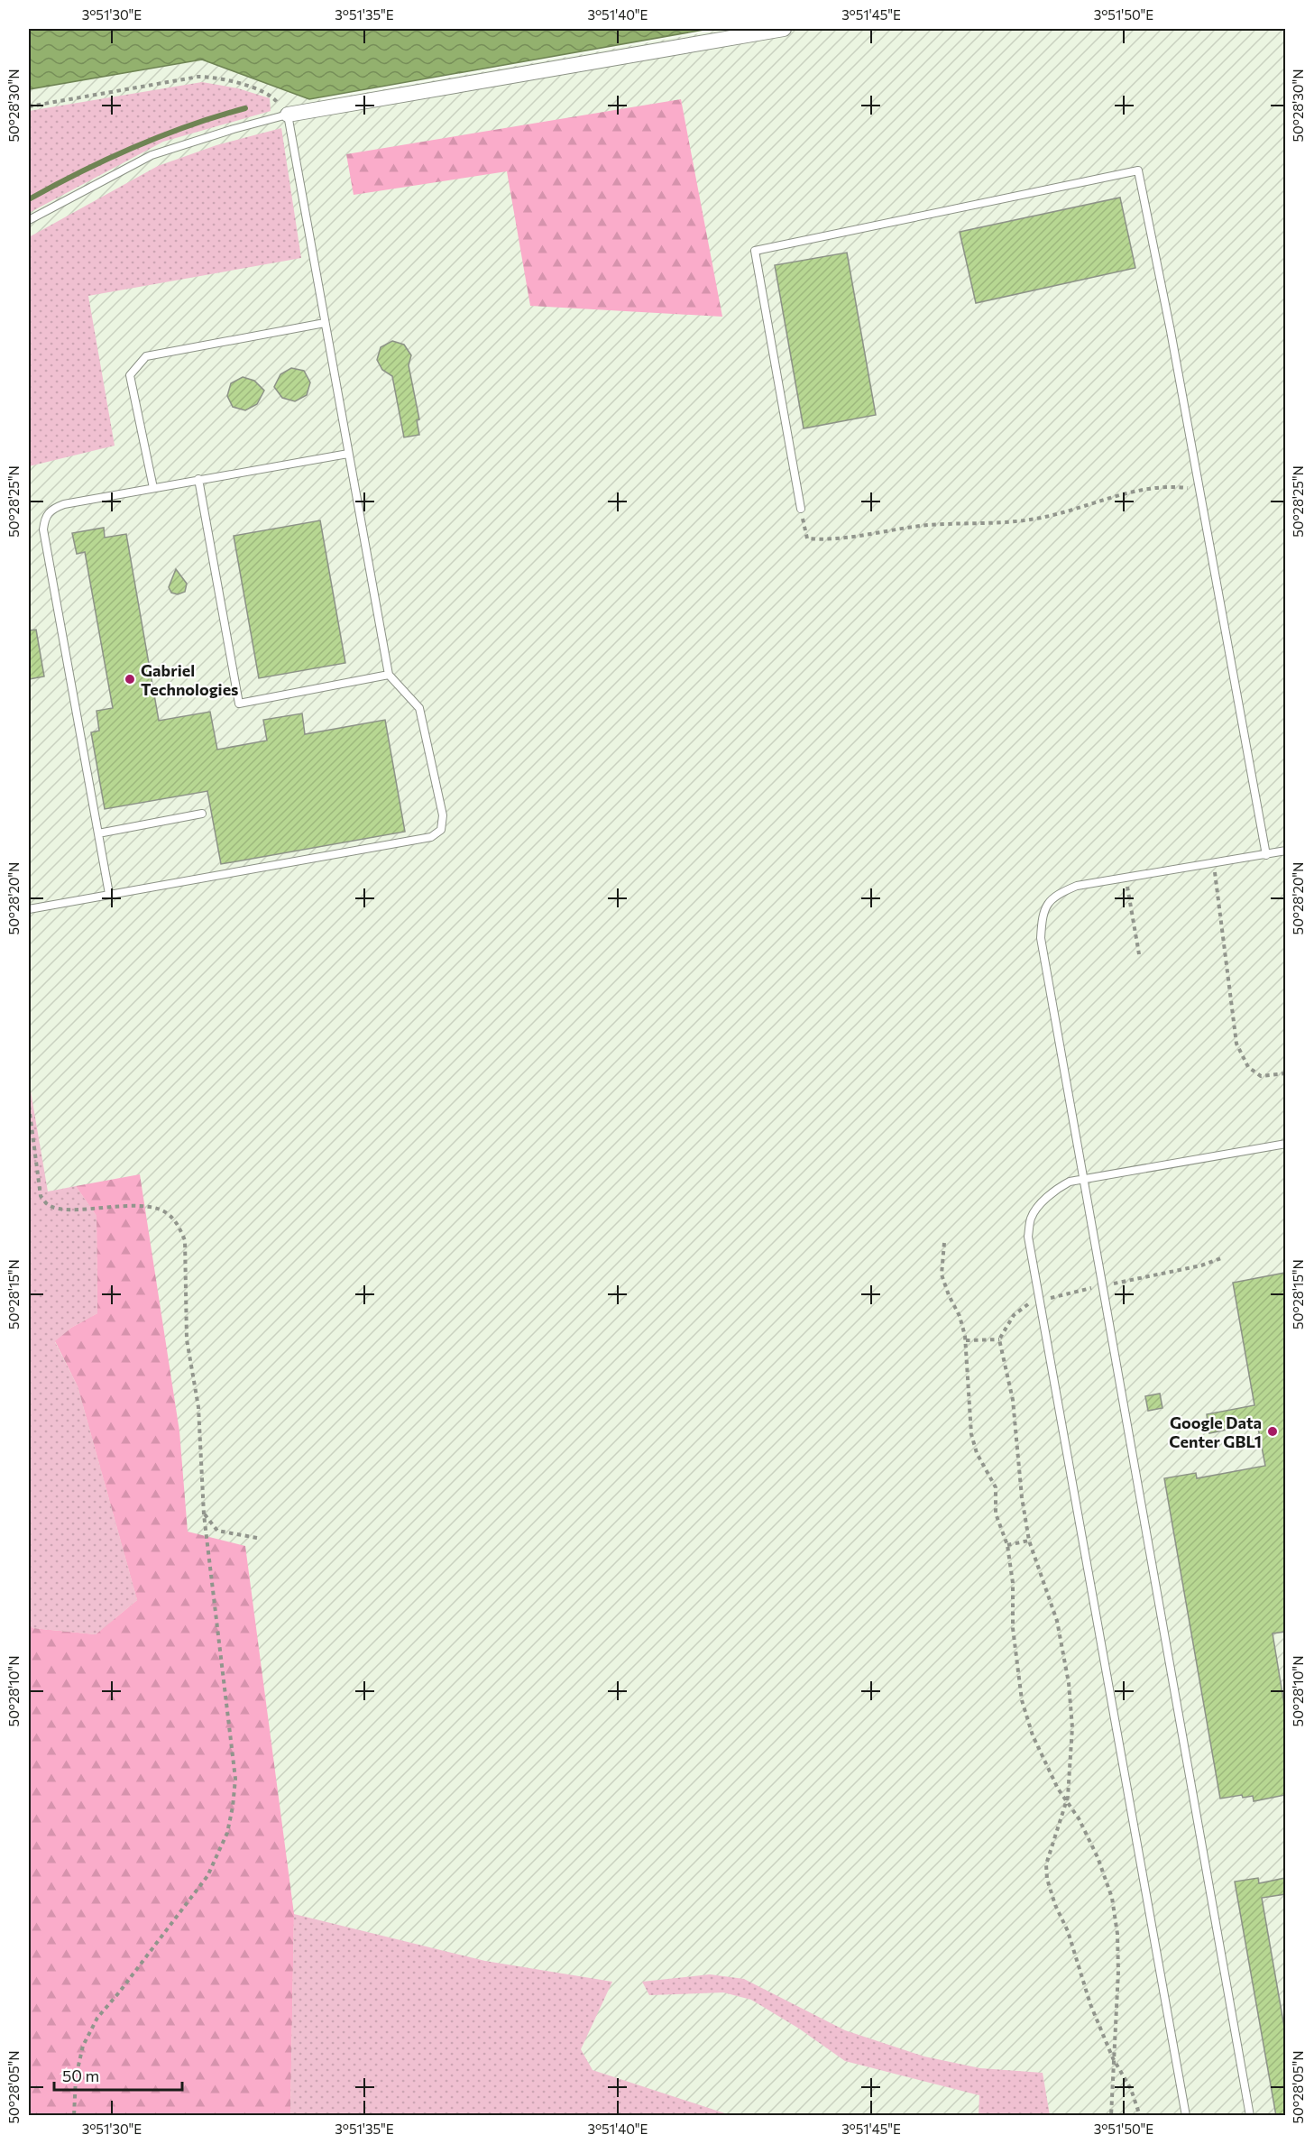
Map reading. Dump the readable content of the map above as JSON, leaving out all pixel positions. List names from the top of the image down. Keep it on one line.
{"places":["Gabriel Technologies","Google Data Center GBL1"],"scale_bar":"50 m","coordinates":["3°51'30\"E","3°51'35\"E","3°51'40\"E","3°51'45\"E","3°51'50\"E","50°28'30\"N","50°28'25\"N","50°28'20\"N","50°28'15\"N","50°28'10\"N","50°28'05\"N"]}
